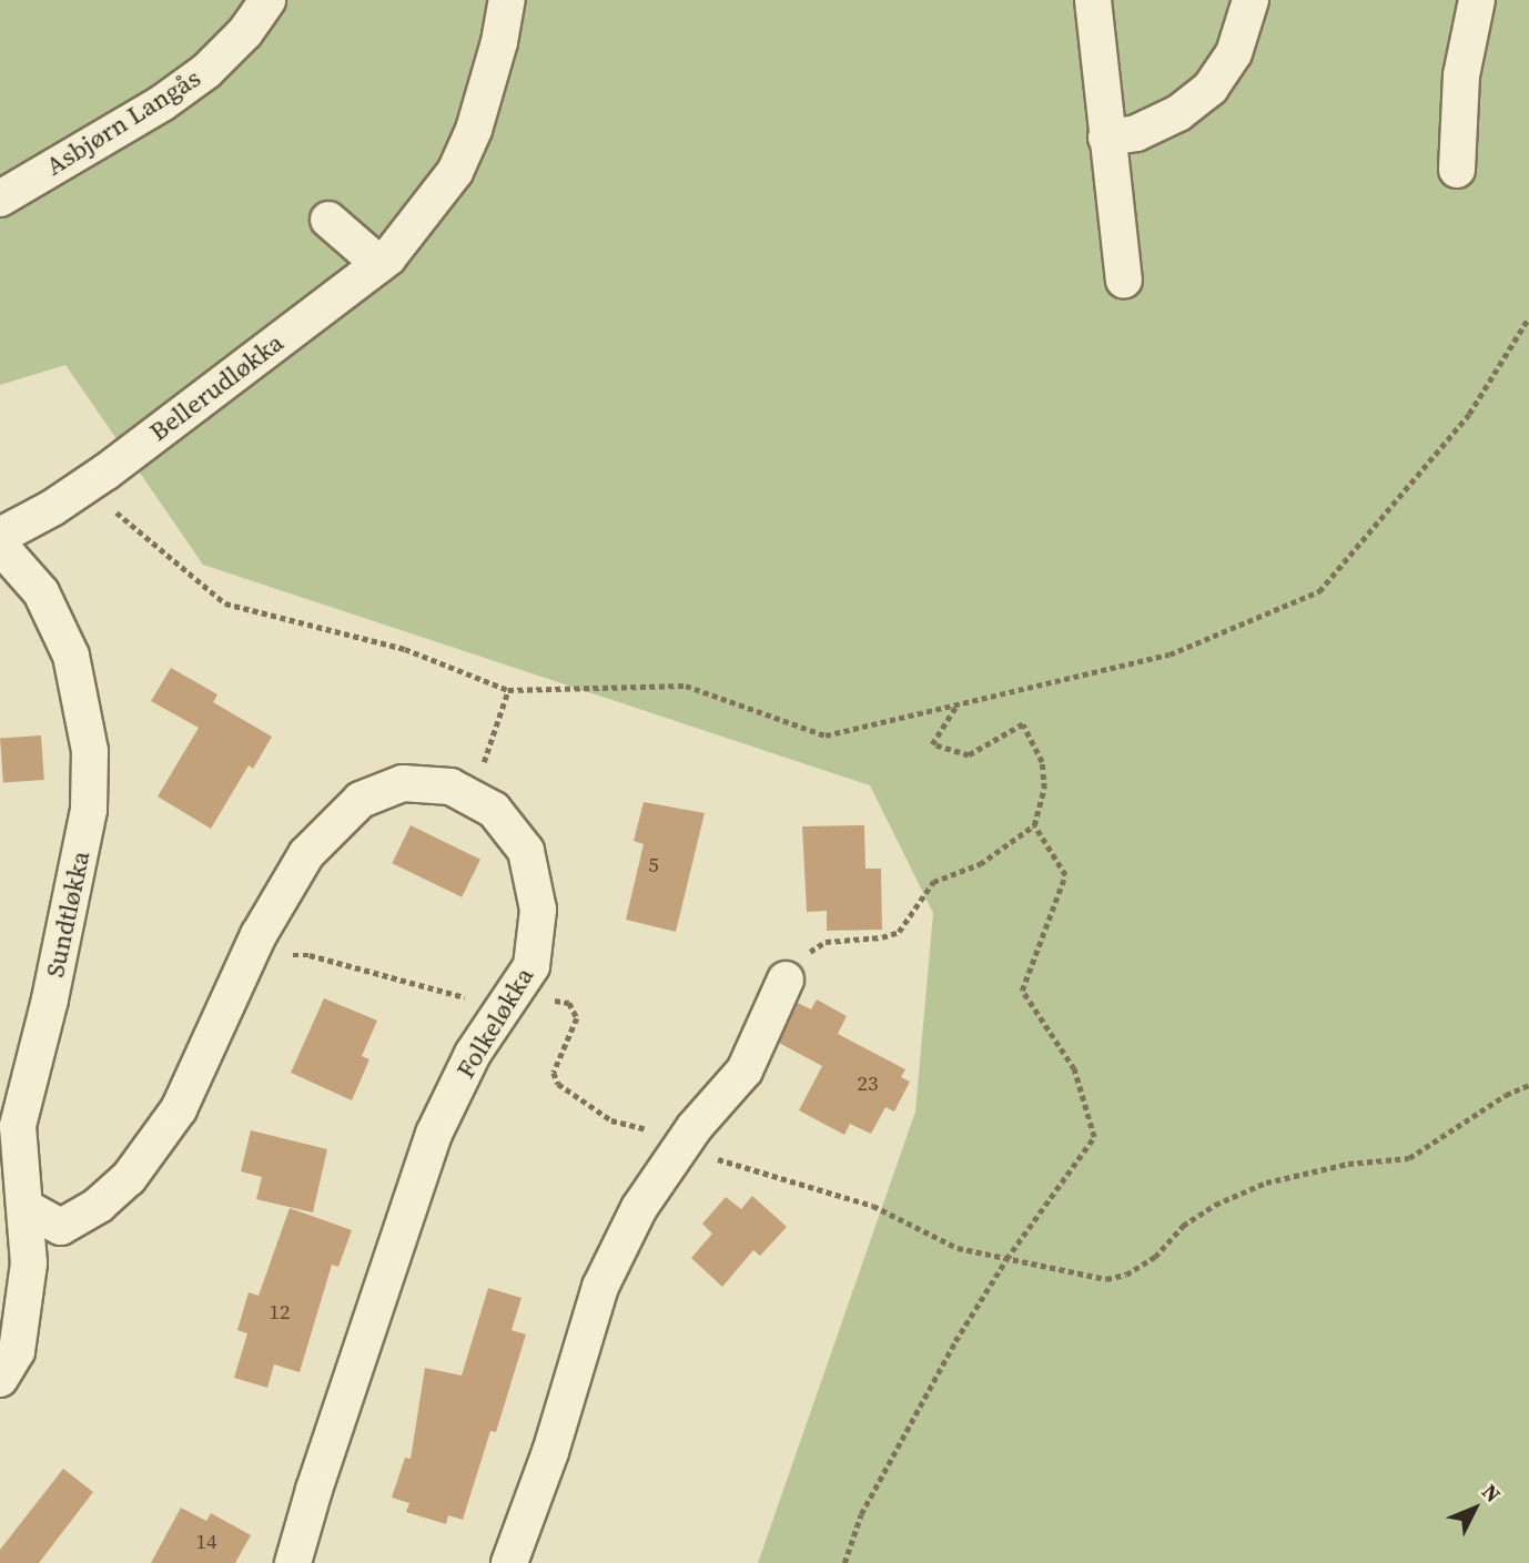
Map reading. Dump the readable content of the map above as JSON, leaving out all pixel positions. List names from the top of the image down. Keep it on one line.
{"streets":{"street":["Asbjørn Langås","Bellerudløkka","Sundtløkka","Folkeløkka"]},"crossings":[["Sundtløkka","Folkeløkka"]],"house_numbers":["5","23","12","14"],"north":"top right"}
